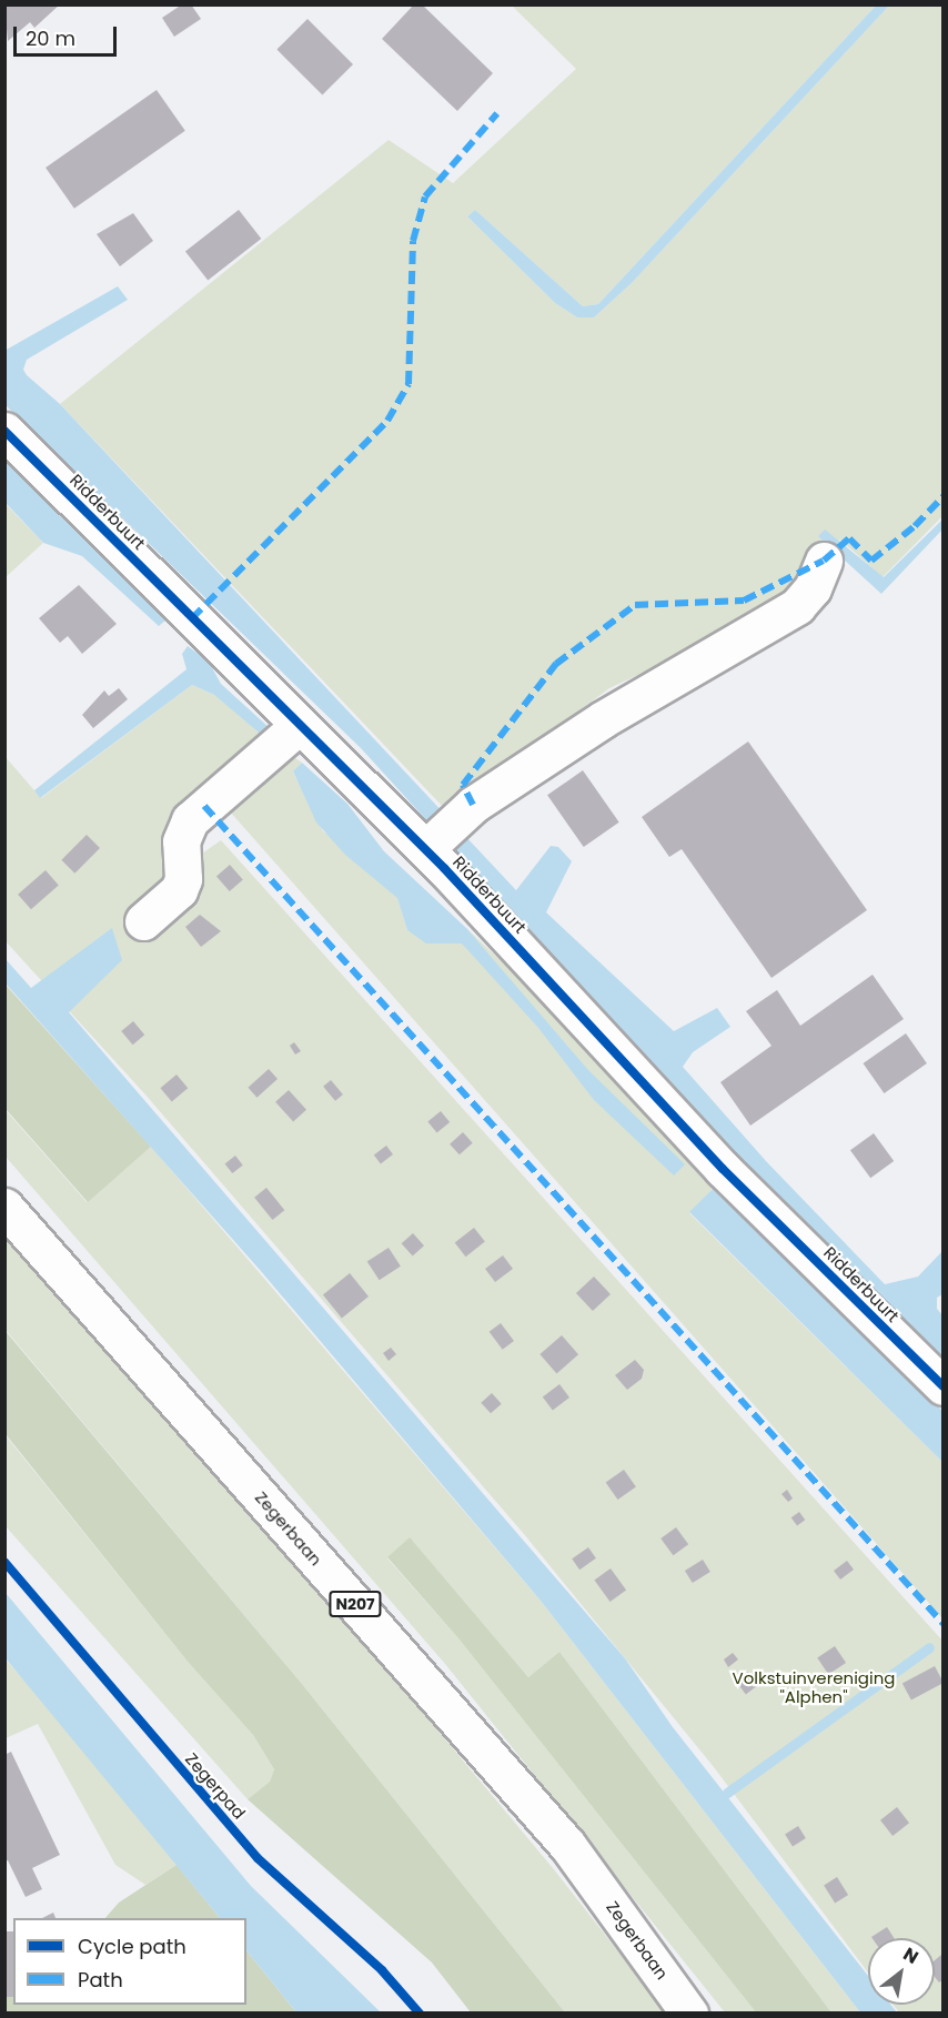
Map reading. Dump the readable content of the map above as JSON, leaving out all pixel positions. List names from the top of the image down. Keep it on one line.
{"streets":{"street":["Ridderbuurt","Zegerbaan","N207"],"cycle path":["Zegerpad"]},"parks":["Volkstuinvereniging \"Alphen\""],"legend":["Cycle path","Path"],"scale_bar":"20 m","north":"top right"}
